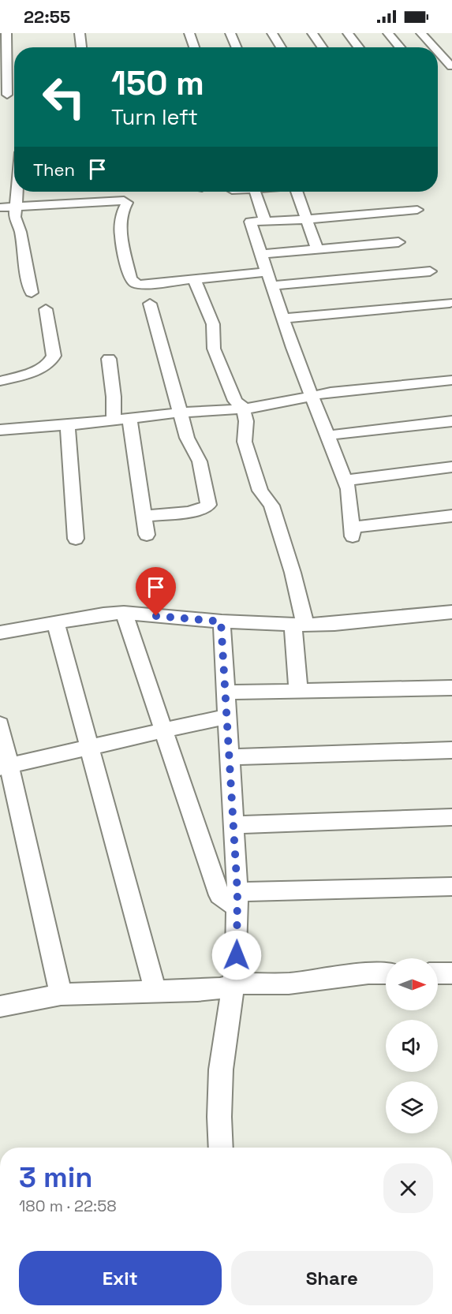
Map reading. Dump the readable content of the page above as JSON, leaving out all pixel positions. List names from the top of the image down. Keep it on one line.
{"north":"right","page":{"status":"22:55","turn":["150 m","Turn left"],"then":"Then","heading":["3 min","180 m · 22:58"],"buttons":["Exit","Share"]}}
